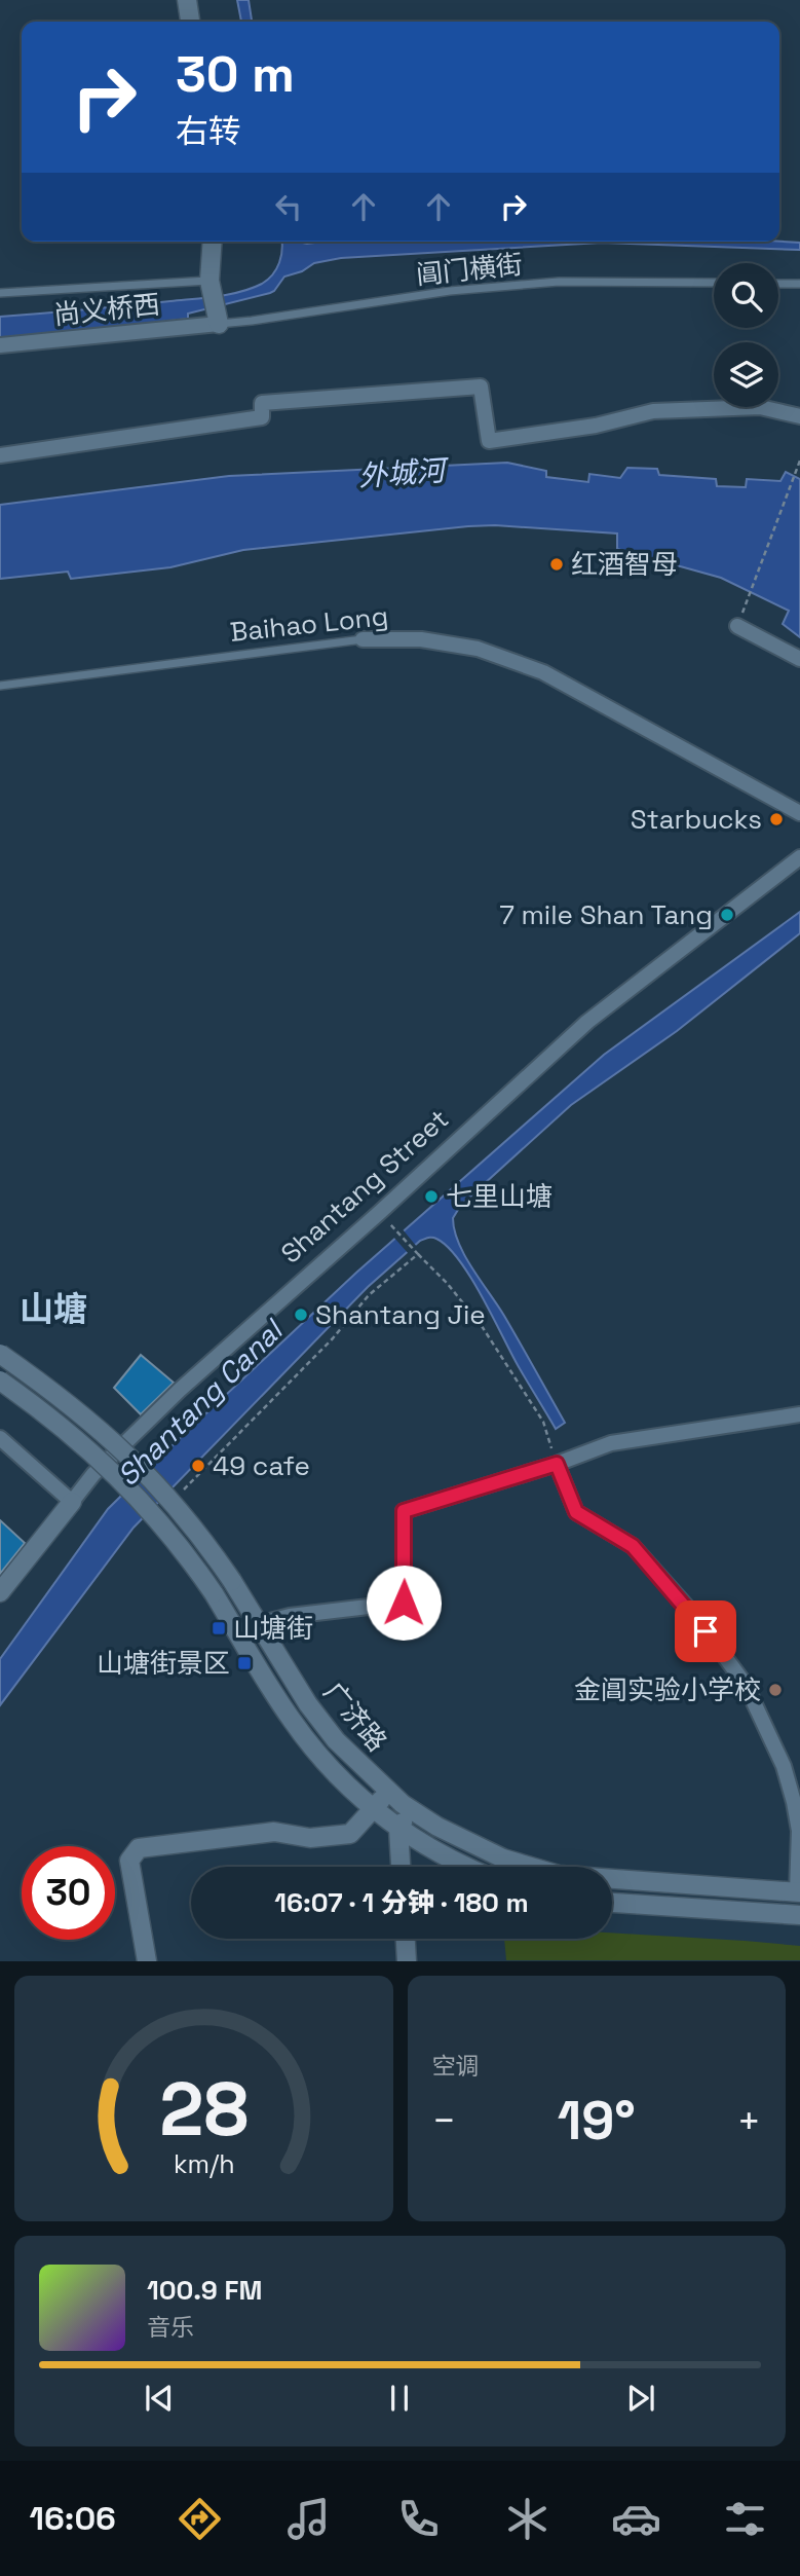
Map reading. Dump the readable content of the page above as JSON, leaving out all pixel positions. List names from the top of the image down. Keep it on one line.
{"streets":{"main road":["Shantang Street","广济路"],"street":["尚义桥西","Baihao Long"],"lane":["阊门横街"]},"crossings":[["阊门横街","尚义桥西"]],"districts":["山塘"],"water":["外城河","Shantang Canal"],"places":{"other":["红酒智母","Starbucks","7 mile Shan Tang","七里山塘","Shantang Jie","49 cafe","金阊实验小学校"],"transit":["山塘街","山塘街景区"]},"page":{"turn":["30 m","右转"],"limit":"30","trip":"16:07 · 1 分钟 · 180 m","tile":"空调","heat":["−","19°","+"],"song":["100.9 FM","音乐"],"tabs":"16:06","gauge":["28","km/h"]}}
